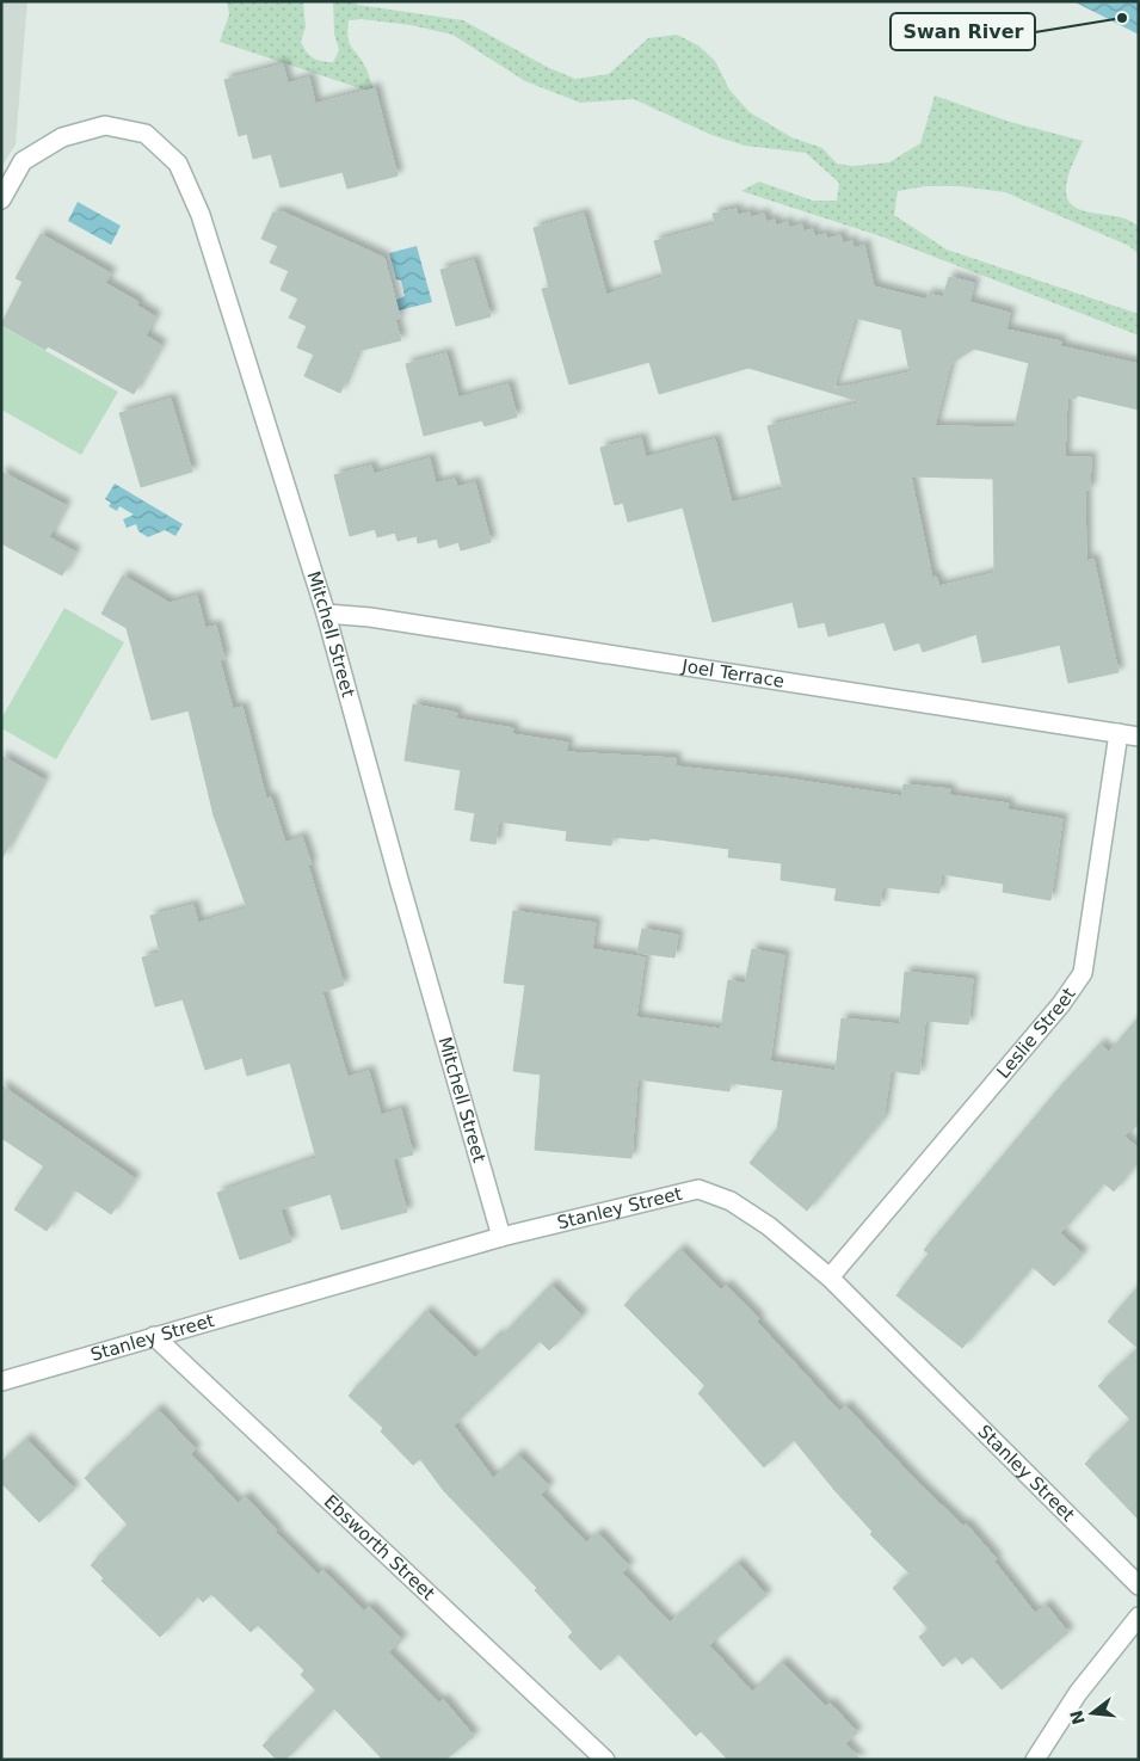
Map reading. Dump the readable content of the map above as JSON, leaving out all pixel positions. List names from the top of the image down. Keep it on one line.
{"streets":{"street":["Mitchell Street","Joel Terrace","Leslie Street","Stanley Street","Ebsworth Street"]},"crossings":[["Mitchell Street","Joel Terrace"],["Mitchell Street","Stanley Street"],["Joel Terrace","Leslie Street"],["Leslie Street","Stanley Street"],["Stanley Street","Ebsworth Street"]],"places":["Swan River"],"north":"left"}
